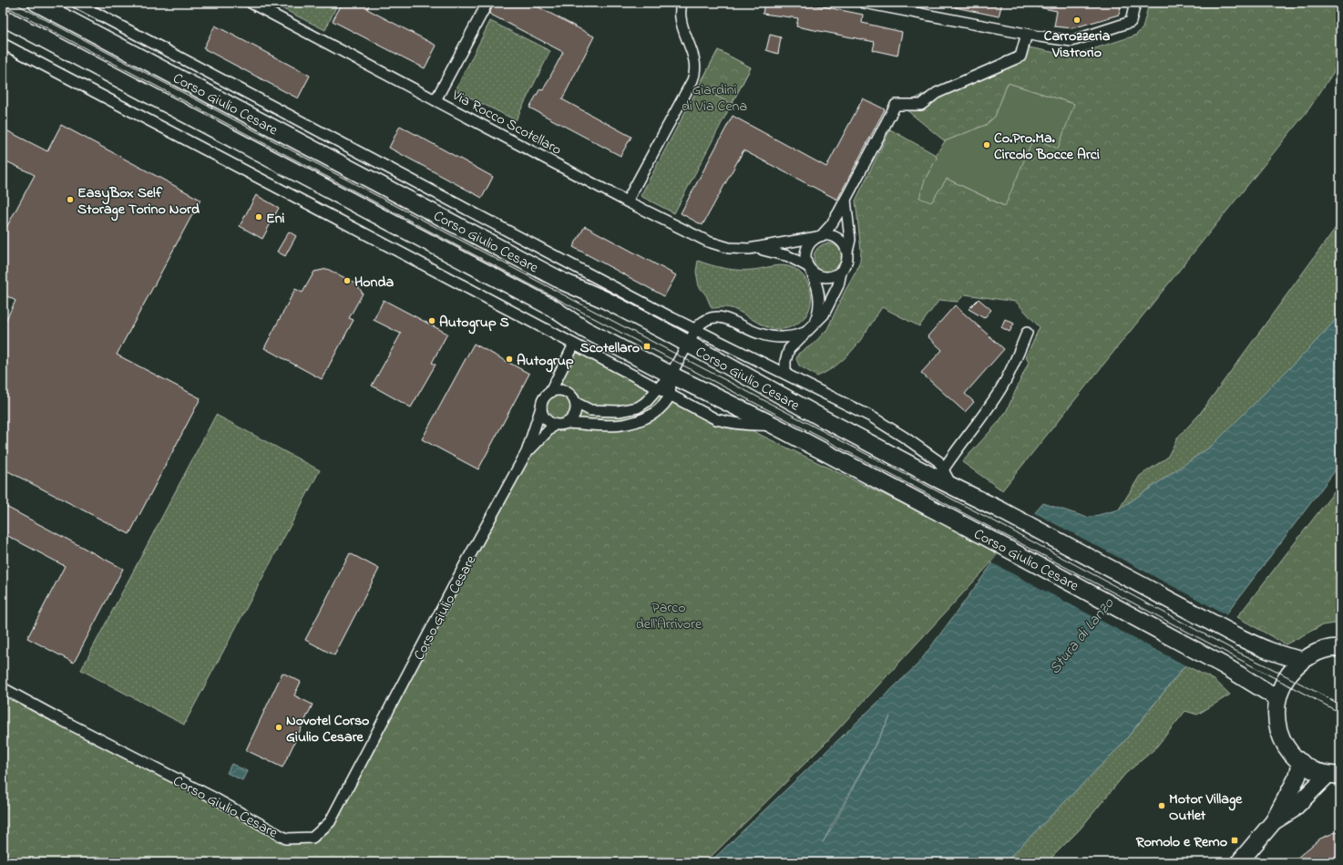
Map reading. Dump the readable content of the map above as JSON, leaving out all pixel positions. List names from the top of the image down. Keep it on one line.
{"streets":{"main road":["Corso Giulio Cesare"],"street":["Via Rocco Scotellaro"]},"water":["Stura di Lanzo"],"parks":["Giardini di Via Cena","Parco dell'Arrivore"],"places":{"other":["Carrozzeria Vistrorio","Co.Pro.Ma. Circolo Bocce Arci","EasyBox Self Storage Torino Nord","Eni","Honda","Autogrup S","Autogrup","Novotel Corso Giulio Cesare","Motor Village Outlet"],"transit":["Scotellaro","Romolo e Remo"]}}
